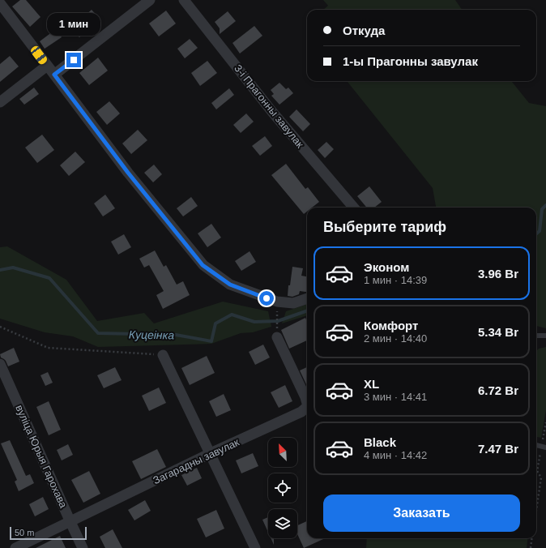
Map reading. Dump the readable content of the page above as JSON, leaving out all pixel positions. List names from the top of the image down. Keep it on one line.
{"streets":{"street":["3-і Прагонны завулак","вуліца Юрыя Гарохава","Загарадны завулак"]},"crossings":[["вуліца Юрыя Гарохава","Загарадны завулак"]],"water":["Куцеінка"],"scale_bar":"50 m","north":"top left","page":{"banner":["Откуда","1-ы Прагонны завулак"],"bubble":"1 мин","heading":"Выберите тариф","list":[{"name":"Эконом","note":"1 мин · 14:39","value":"3.96 Br"},{"name":"Комфорт","note":"2 мин · 14:40","value":"5.34 Br"},{"name":"XL","note":"3 мин · 14:41","value":"6.72 Br"},{"name":"Black","note":"4 мин · 14:42","value":"7.47 Br"}],"buttons":"Заказать","scale":"50 m"}}
